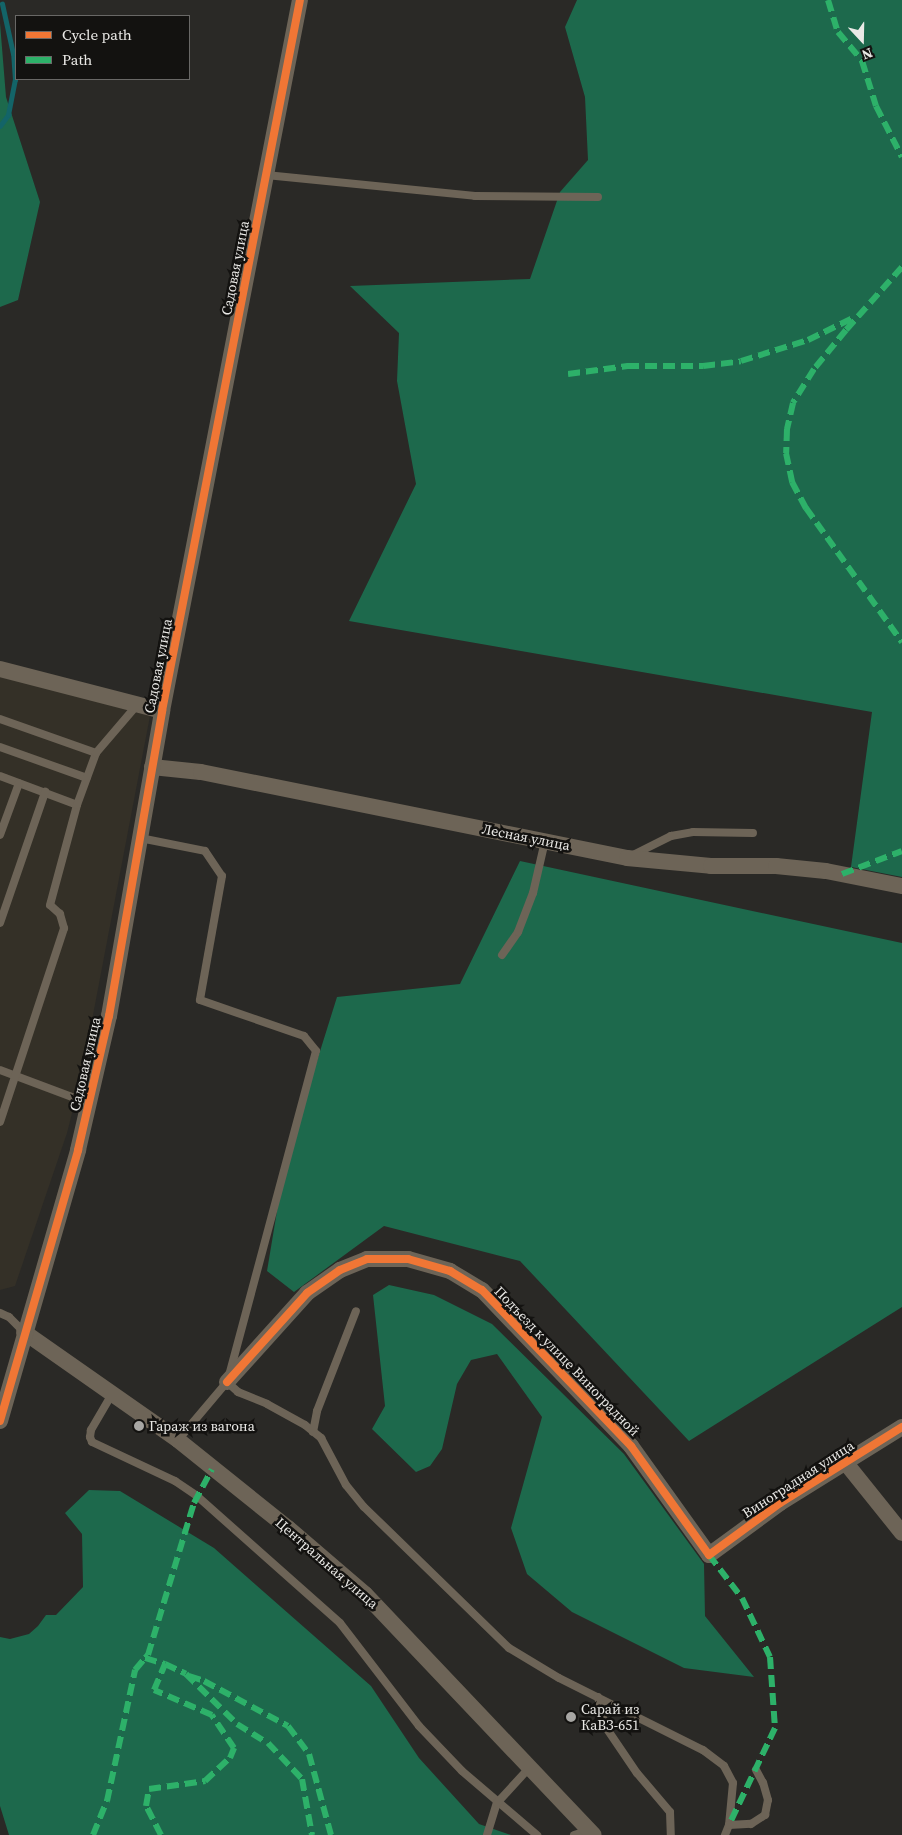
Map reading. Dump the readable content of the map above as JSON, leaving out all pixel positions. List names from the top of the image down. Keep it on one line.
{"streets":{"street":["Садовая улица","Лесная улица","Подъезд к улице Виноградной","Виноградная улица","Центральная улица"]},"crossings":[["Садовая улица","Лесная улица"],["Садовая улица","Центральная улица"],["Подъезд к улице Виноградной","Виноградная улица"]],"places":["Гараж из вагона","Сарай из КаВЗ-651"],"legend":["Cycle path","Path"],"north":"bottom"}
